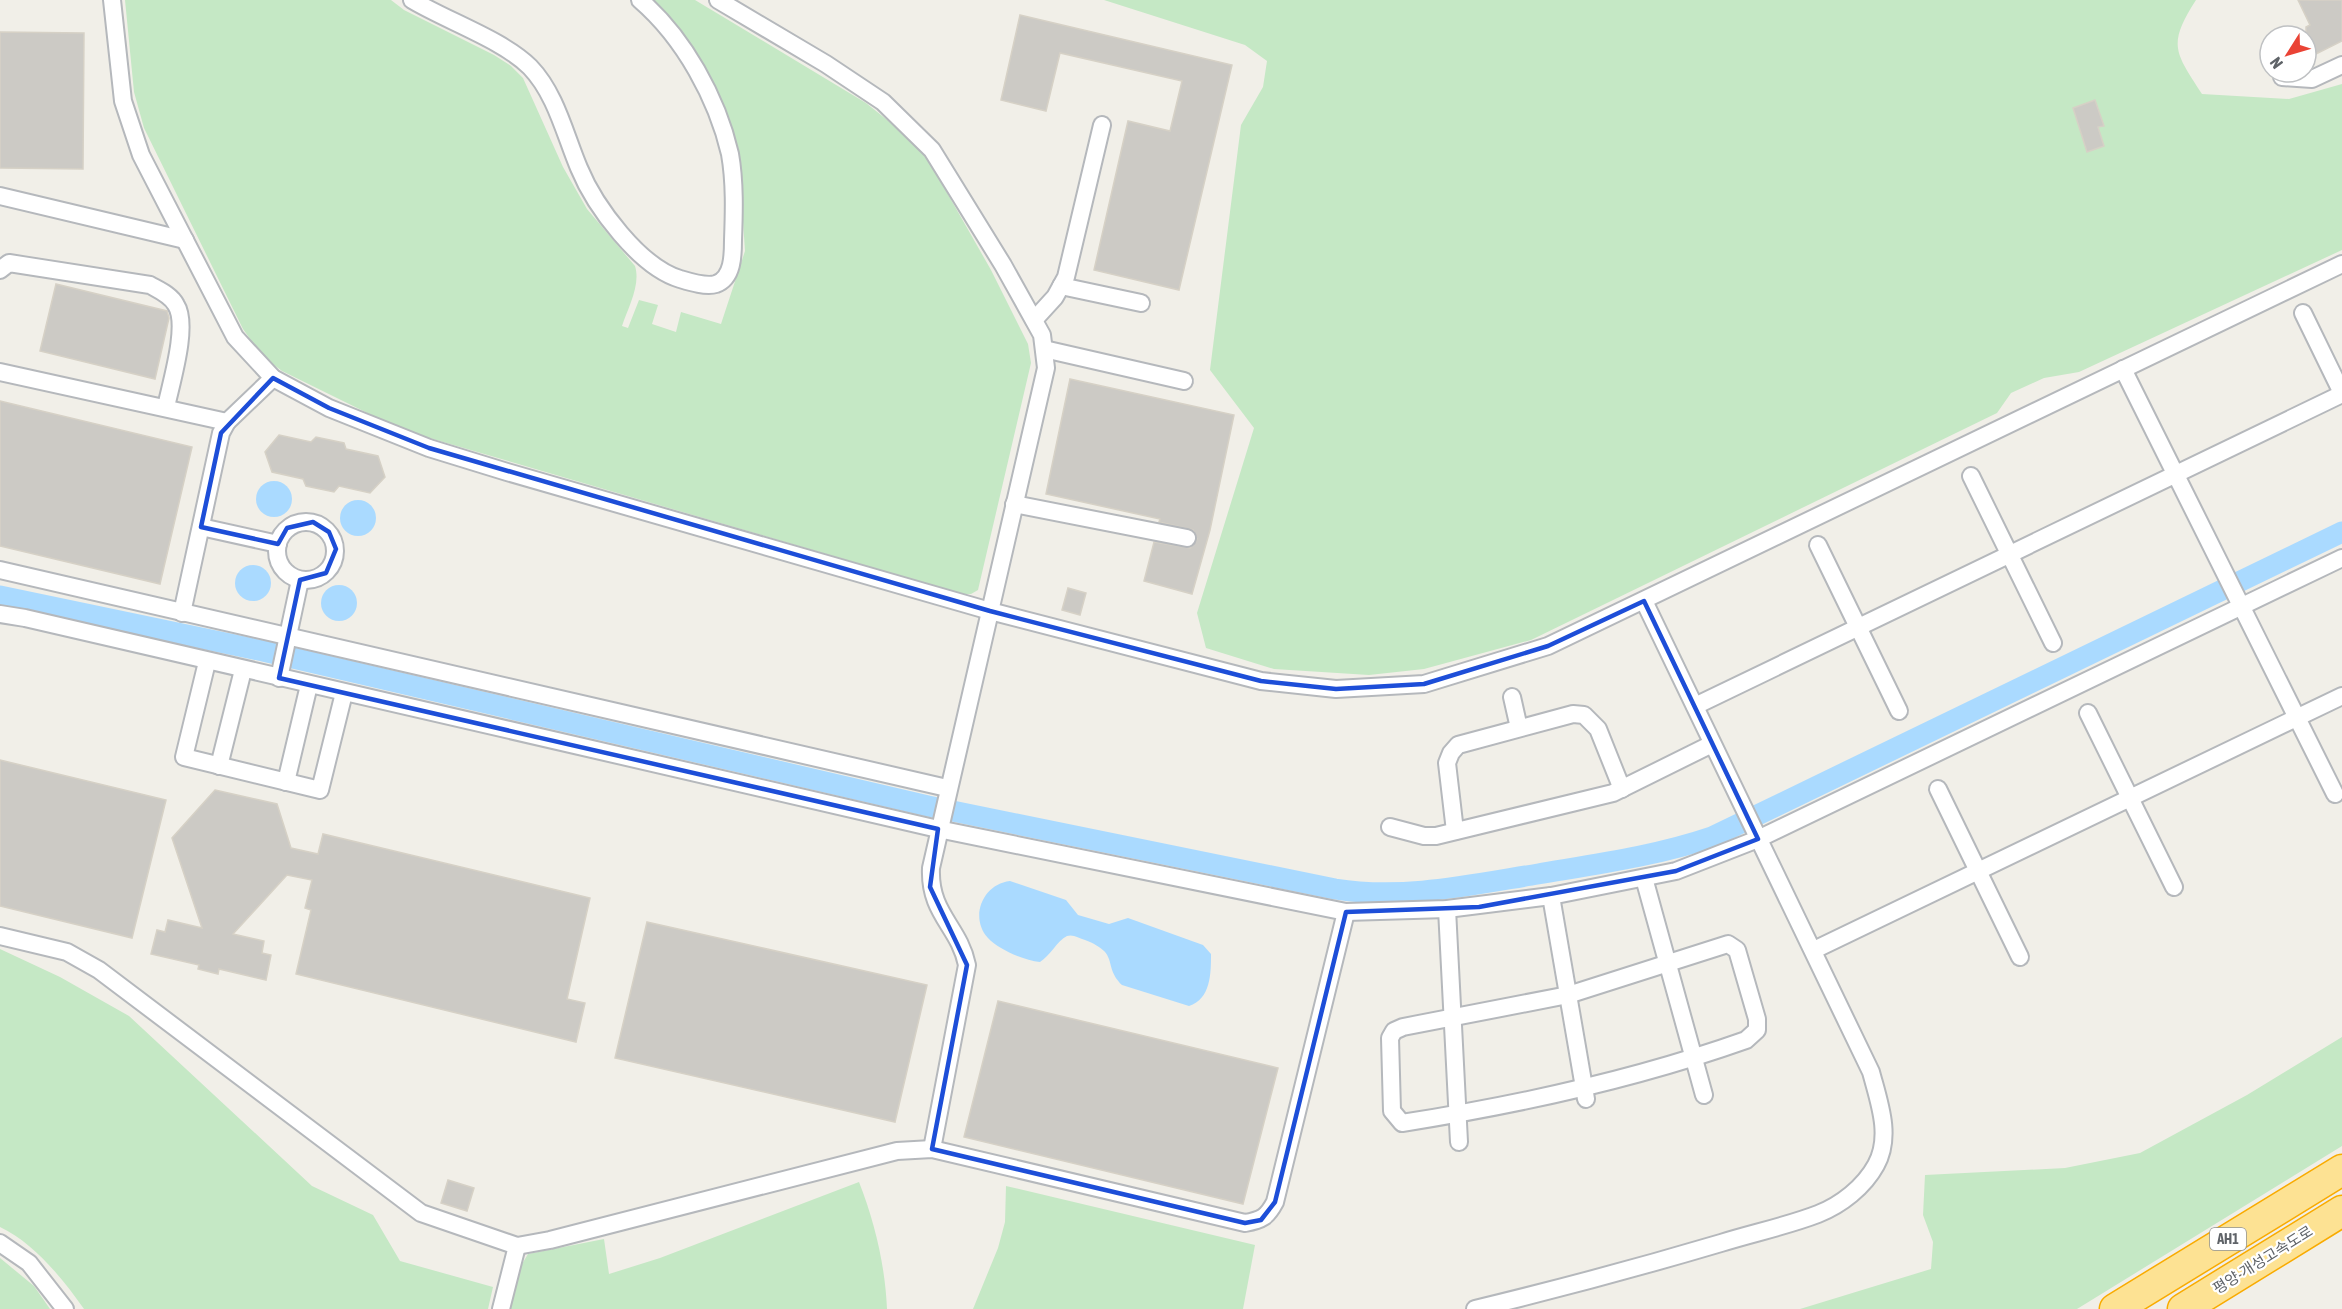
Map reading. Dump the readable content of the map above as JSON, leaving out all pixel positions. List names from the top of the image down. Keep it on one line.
{"streets":{"highway":["AH1","평양-개성고속도로"]},"north":"bottom left"}
